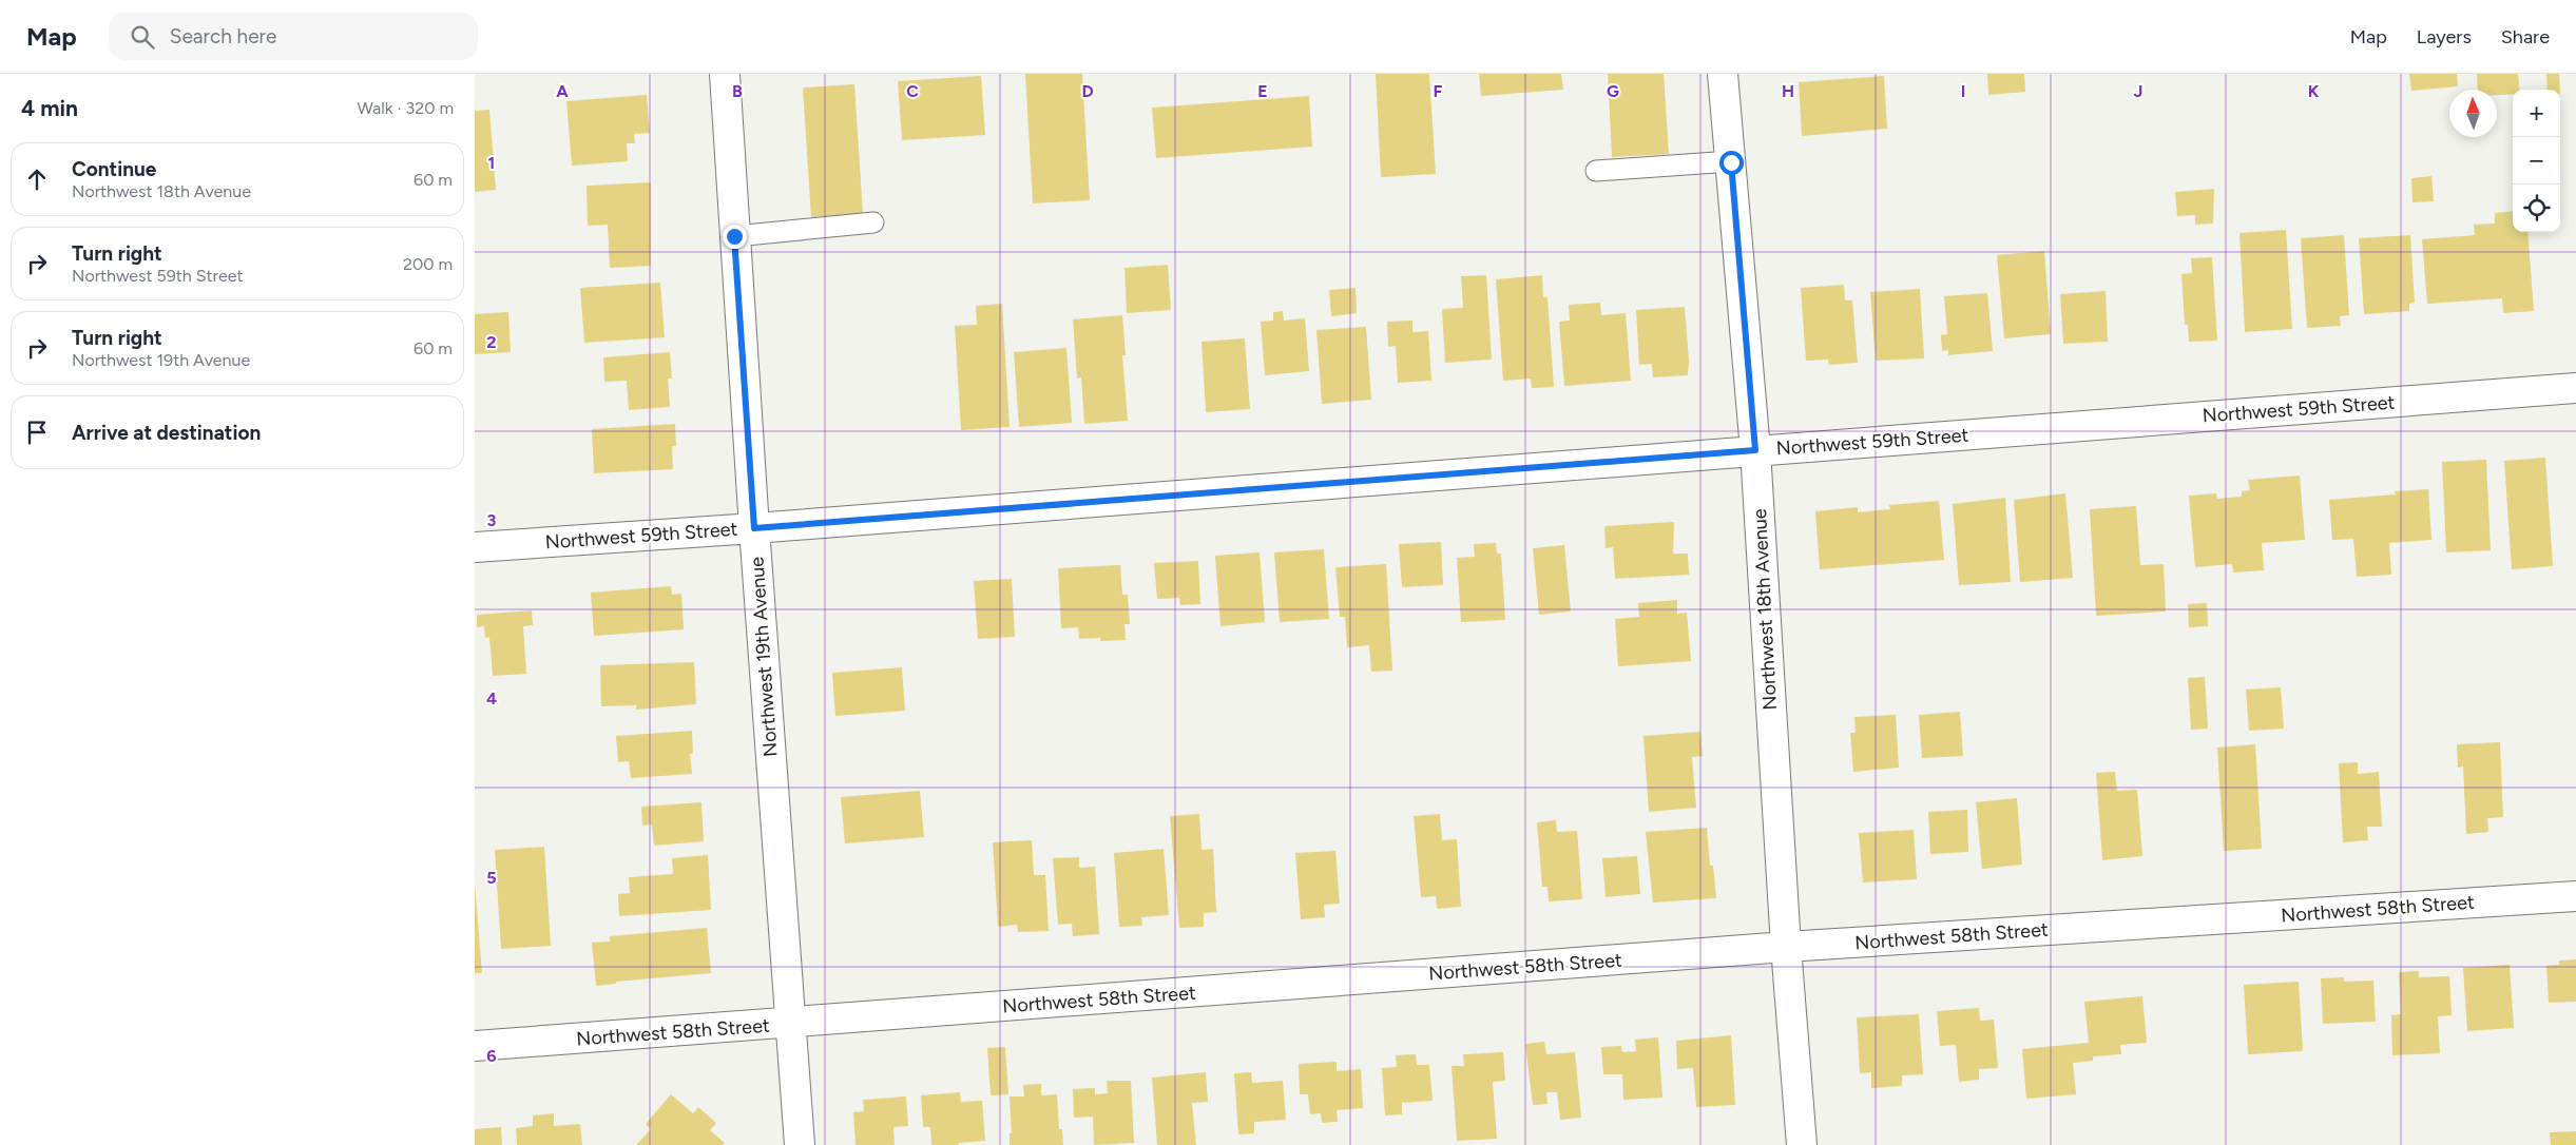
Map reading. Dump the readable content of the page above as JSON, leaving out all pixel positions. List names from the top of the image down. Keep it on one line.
{"streets":{"street":["Northwest 59th Street","Northwest 18th Avenue","Northwest 19th Avenue","Northwest 58th Street"]},"crossings":[["Northwest 59th Street","Northwest 18th Avenue"],["Northwest 59th Street","Northwest 19th Avenue"],["Northwest 18th Avenue","Northwest 58th Street"],["Northwest 19th Avenue","Northwest 58th Street"]],"north":"top","page":{"header":"Map","search":"Search here","nav":["Map","Layers","Share"],"heading":["4 min","Walk · 320 m"],"map_buttons":["+","−"],"list":[["Continue","Northwest 18th Avenue","60 m"],["Turn right","Northwest 59th Street","200 m"],["Turn right","Northwest 19th Avenue","60 m"],"Arrive at destination"]},"grid":{"columns":["A","B","C","D","E","F","G","H","I","J","K"],"rows":["1","2","3","4","5","6"]}}
